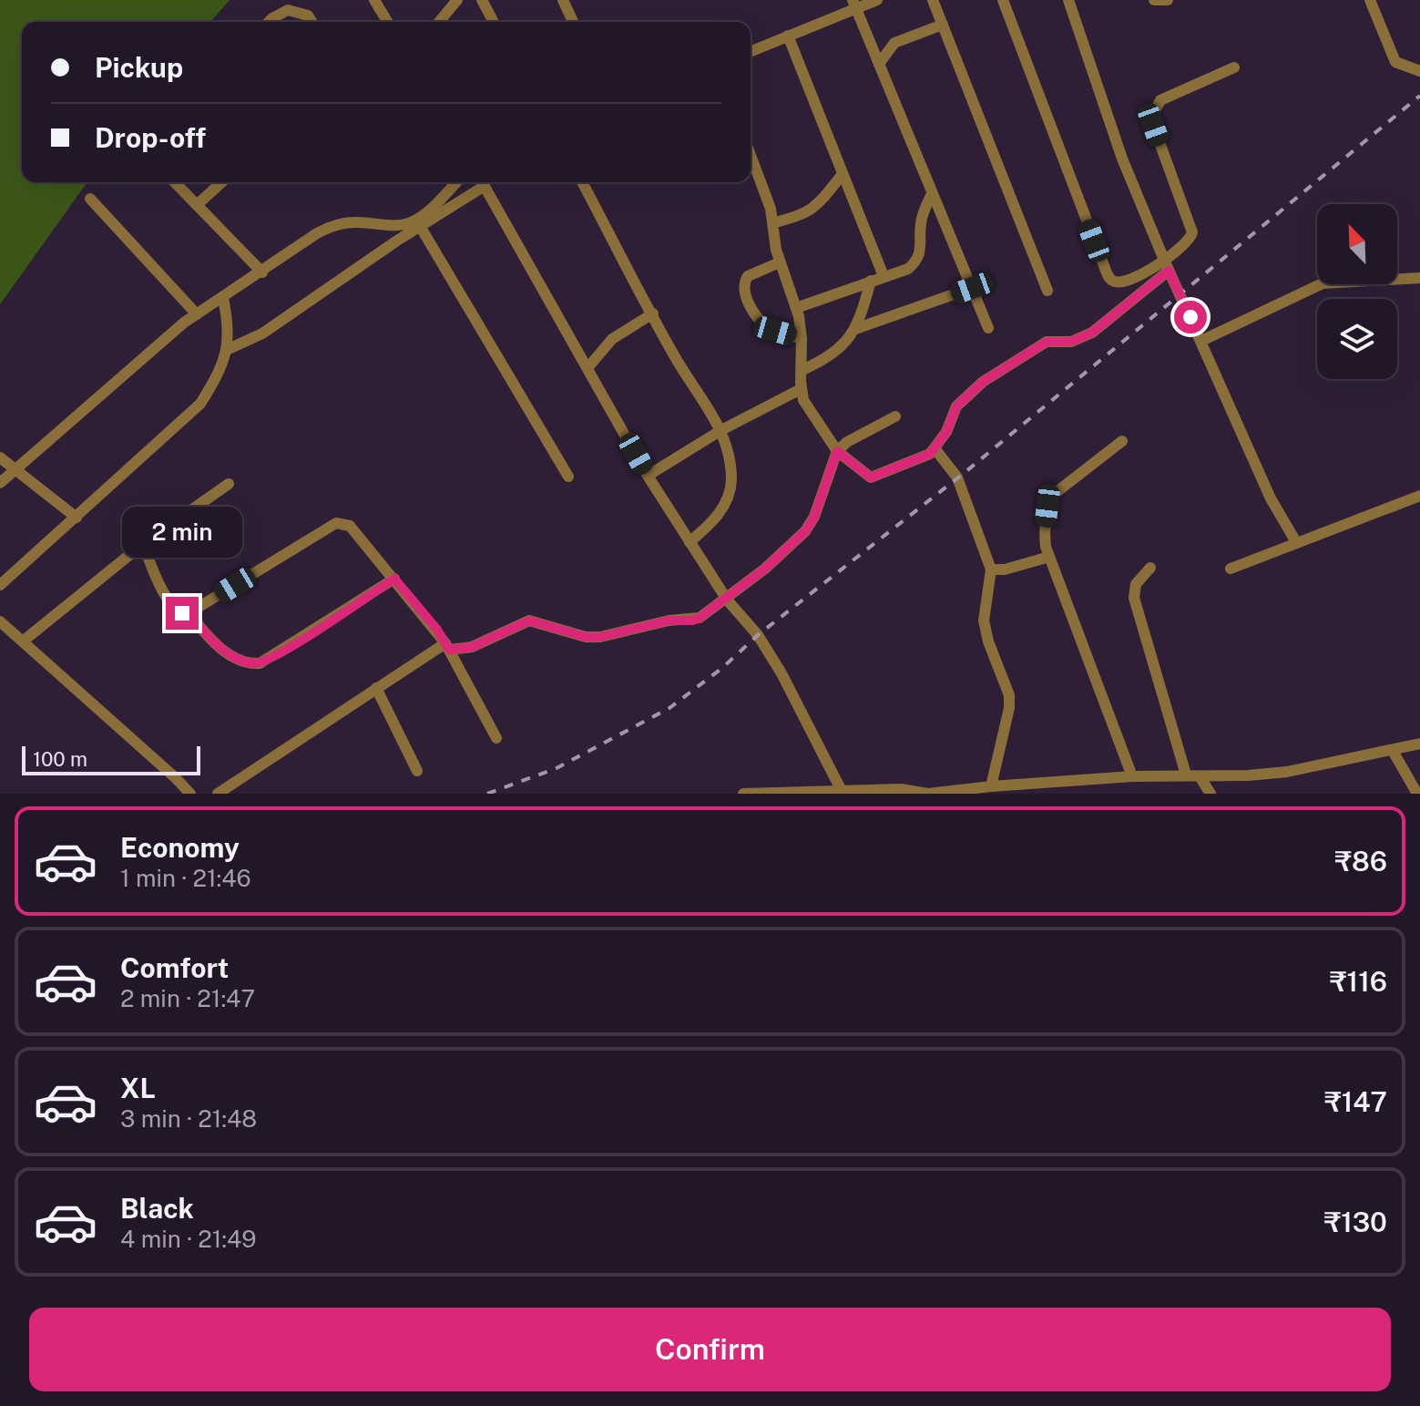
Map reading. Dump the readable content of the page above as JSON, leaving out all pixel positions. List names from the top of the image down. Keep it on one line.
{"scale_bar":"100 m","north":"top left","page":{"banner":["Pickup","Drop-off"],"bubble":"2 min","scale":"100 m","list":[{"name":"Economy","note":"1 min · 21:46","value":"₹86"},{"name":"Comfort","note":"2 min · 21:47","value":"₹116"},{"name":"XL","note":"3 min · 21:48","value":"₹147"},{"name":"Black","note":"4 min · 21:49","value":"₹130"}],"buttons":"Confirm"}}
